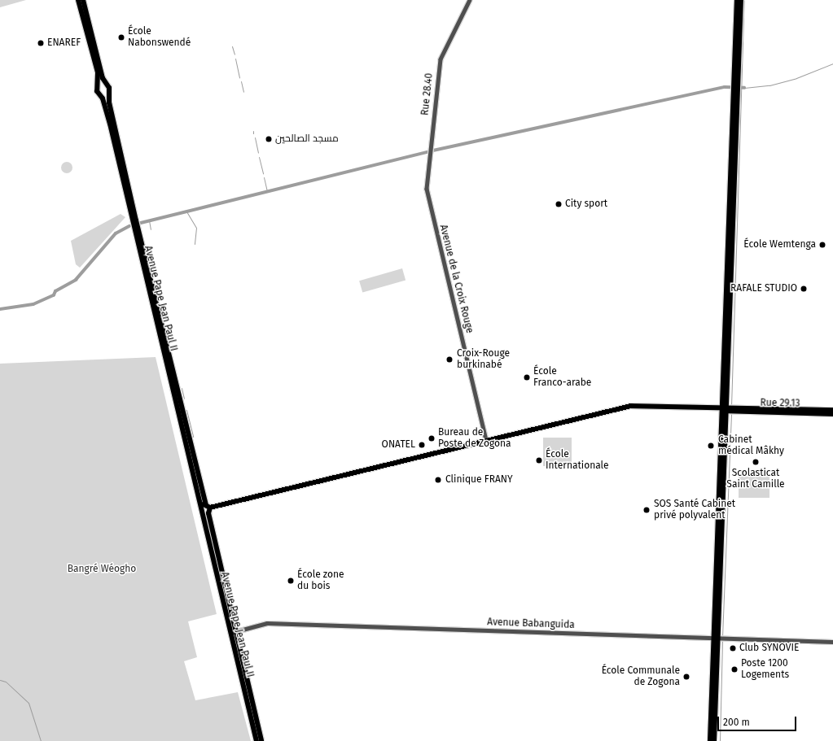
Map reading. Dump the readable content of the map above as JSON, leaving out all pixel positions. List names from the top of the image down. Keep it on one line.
{"streets":{"highway":["Avenue Pape Jean Paul II"],"main road":["Rue 29.13"],"street":["Rue 28.40","Avenue de la Croix Rouge","Avenue Babanguida"]},"crossings":[["Rue 28.40","Avenue de la Croix Rouge"],["Avenue Pape Jean Paul II","Avenue Babanguida"]],"parks":["Bangré Wéogho"],"places":["École Nabonswendé","ENAREF","مسجد الصالحين","City sport","École Wemtenga","RAFALE STUDIO","Croix-Rouge burkinabé","École Franco-arabe","Bureau de Poste de Zogona","ONATEL","Cabinet médical Mâkhy","École Internationale","Scolasticat Saint Camille","Clinique FRANY","SOS Santé Cabinet privé polyvalent","École zone du bois","Club SYNOVIE","Poste 1200 Logements","École Communale de Zogona"],"scale_bar":"200 m"}
